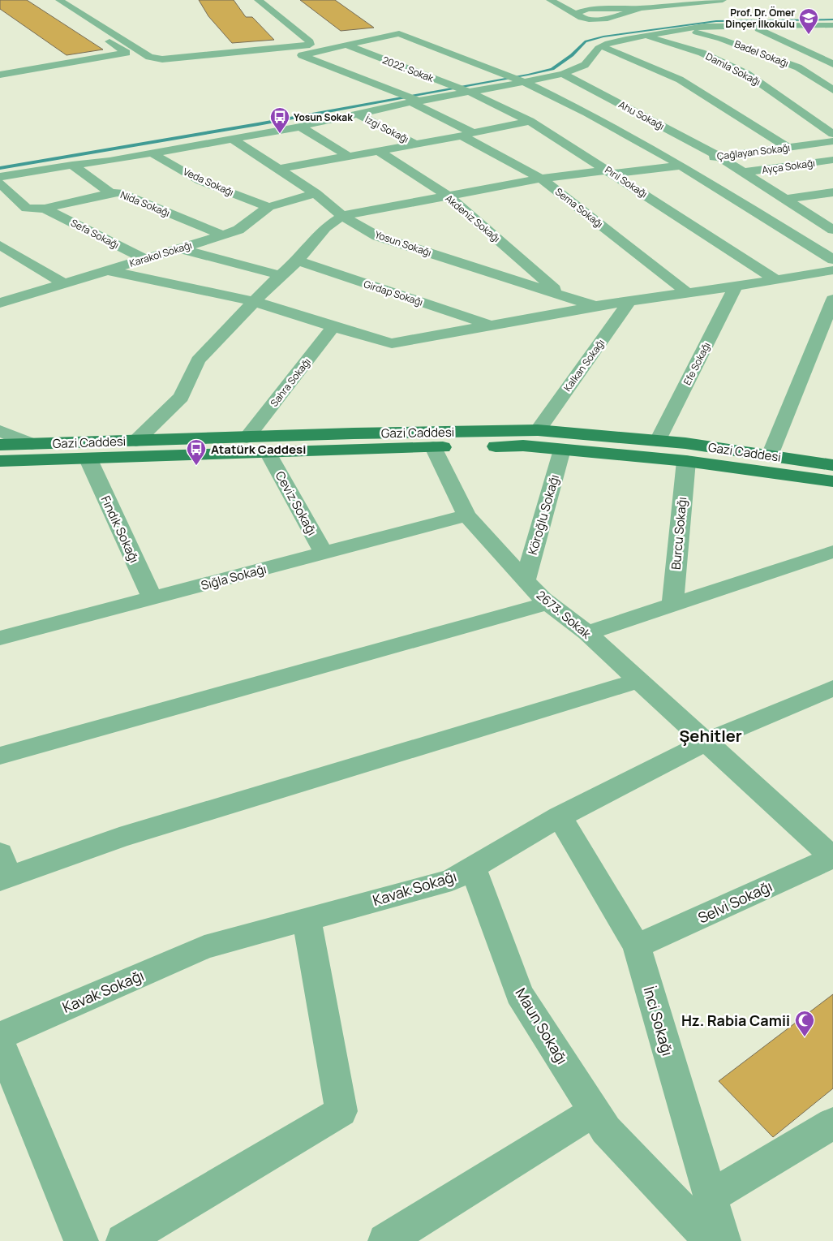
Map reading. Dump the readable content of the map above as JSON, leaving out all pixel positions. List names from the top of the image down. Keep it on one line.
{"streets":{"main road":["Gazi Caddesi"],"street":["Badel Sokağı","2022. Sokak","Damla Sokağı","Ahu Sokağı","İzgi Sokağı","Çağlayan Sokağı","Ayça Sokağı","Veda Sokağı","Pırıl Sokağı","Nida Sokağı","Sema Sokağı","Akdeniz Sokağı","Sefa Sokağı","Yosun Sokağı","Karakol Sokağı","Girdap Sokağı","Efe Sokağı","Kalkan Sokağı","Sahra Sokağı","Ceviz Sokağı","Köroğlu Sokağı","Fındık Sokağı","Burcu Sokağı","Sığla Sokağı","2673. Sokak","Kavak Sokağı","Selvi Sokağı","İnci Sokağı","Maun Sokağı"]},"crossings":[["2022. Sokak","Pırıl Sokağı"],["2022. Sokak","Sema Sokağı"],["Ahu Sokağı","Çağlayan Sokağı"],["Ahu Sokağı","Ayça Sokağı"],["Çağlayan Sokağı","Pırıl Sokağı"],["Çağlayan Sokağı","Sema Sokağı"],["Çağlayan Sokağı","Akdeniz Sokağı"],["Çağlayan Sokağı","Yosun Sokağı"],["Veda Sokağı","Karakol Sokağı"],["Nida Sokağı","Karakol Sokağı"],["Akdeniz Sokağı","Yosun Sokağı"],["Sefa Sokağı","Karakol Sokağı"],["Yosun Sokağı","Karakol Sokağı"],["Efe Sokağı","Gazi Caddesi"],["Kalkan Sokağı","Gazi Caddesi"],["Sahra Sokağı","Gazi Caddesi"],["Gazi Caddesi","Ceviz Sokağı"],["Gazi Caddesi","Köroğlu Sokağı"],["Gazi Caddesi","Fındık Sokağı"],["Gazi Caddesi","Burcu Sokağı"],["Gazi Caddesi","2673. Sokak"],["Ceviz Sokağı","Sığla Sokağı"],["Köroğlu Sokağı","2673. Sokak"],["Fındık Sokağı","Sığla Sokağı"],["Sığla Sokağı","2673. Sokak"],["2673. Sokak","Kavak Sokağı"],["2673. Sokak","Selvi Sokağı"],["Kavak Sokağı","İnci Sokağı"],["Kavak Sokağı","Maun Sokağı"],["Selvi Sokağı","İnci Sokağı"]],"districts":["Şehitler"],"places":{"school or university":["Prof. Dr. Ömer Dinçer İlkokulu"],"bus stop":["Yosun Sokak","Atatürk Caddesi"],"mosque":["Hz. Rabia Camii"]}}
